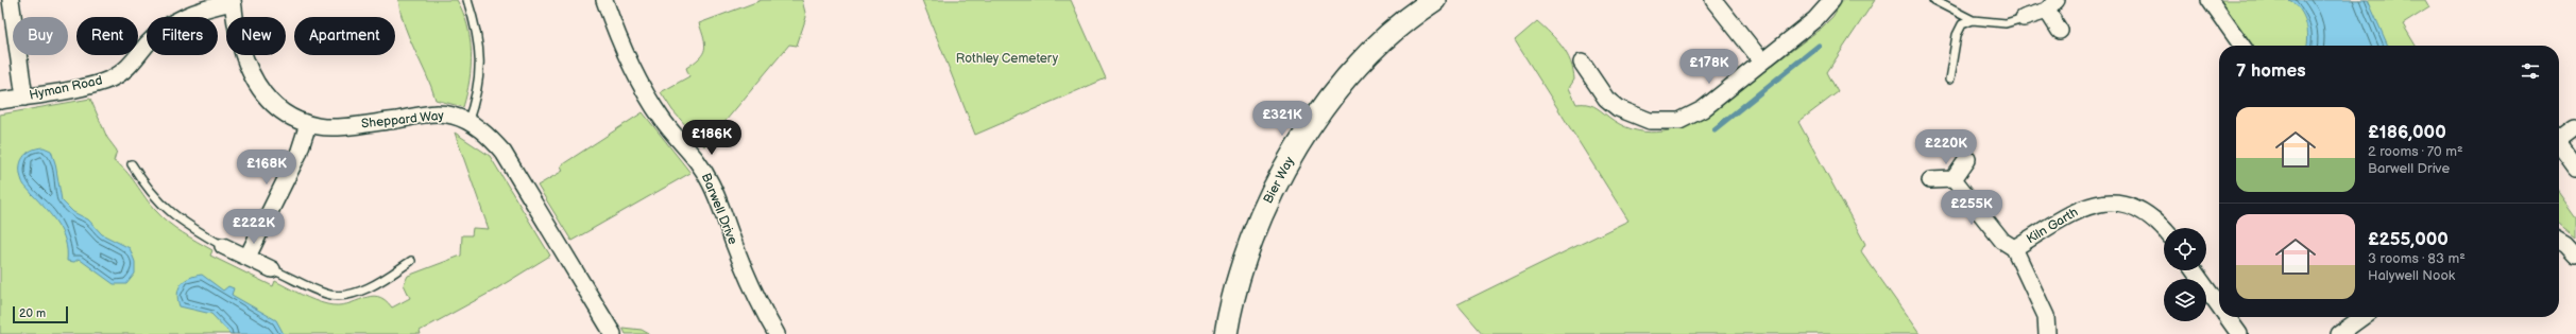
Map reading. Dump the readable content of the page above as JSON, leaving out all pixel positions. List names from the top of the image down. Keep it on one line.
{"streets":{"street":["Hyman Road","Sheppard Way","Bier Way","Barwell Drive","Kiln Garth"]},"crossings":[["Hyman Road","Sheppard Way"]],"parks":["Rothley Cemetery"],"scale_bar":"20 m","page":{"chip":["Buy","Rent","Filters","New","Apartment"],"heading":"7 homes","price":["£178K","£321K","£186K","£220K","£168K","£255K","£222K"],"list":[{"name":"£186,000","note":"2 rooms · 70 m² · Barwell Drive"},{"name":"£255,000","note":"3 rooms · 83 m² · Halywell Nook"}],"scale":"20 m"}}
